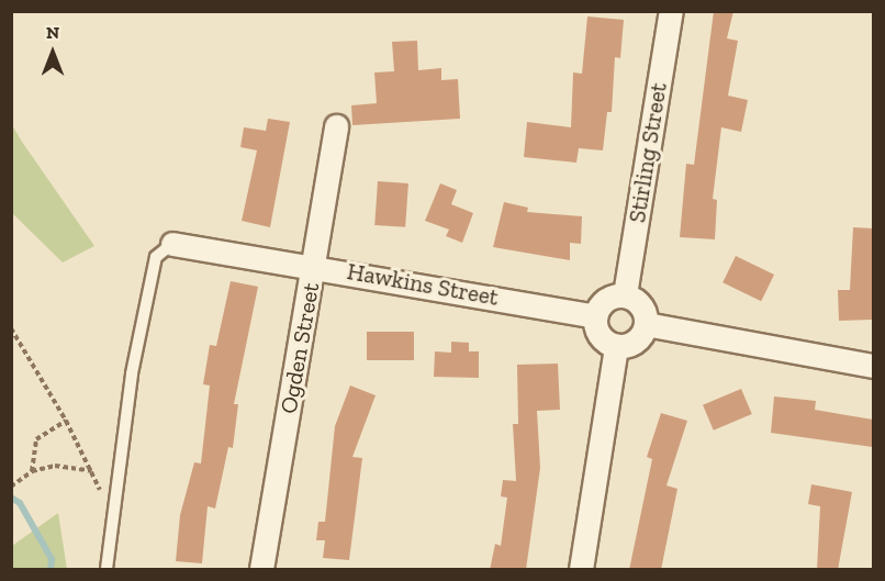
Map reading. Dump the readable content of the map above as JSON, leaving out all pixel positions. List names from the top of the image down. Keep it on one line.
{"streets":{"street":["Stirling Street","Hawkins Street","Ogden Street"]},"crossings":[["Stirling Street","Hawkins Street"],["Hawkins Street","Ogden Street"]],"north":"top"}
